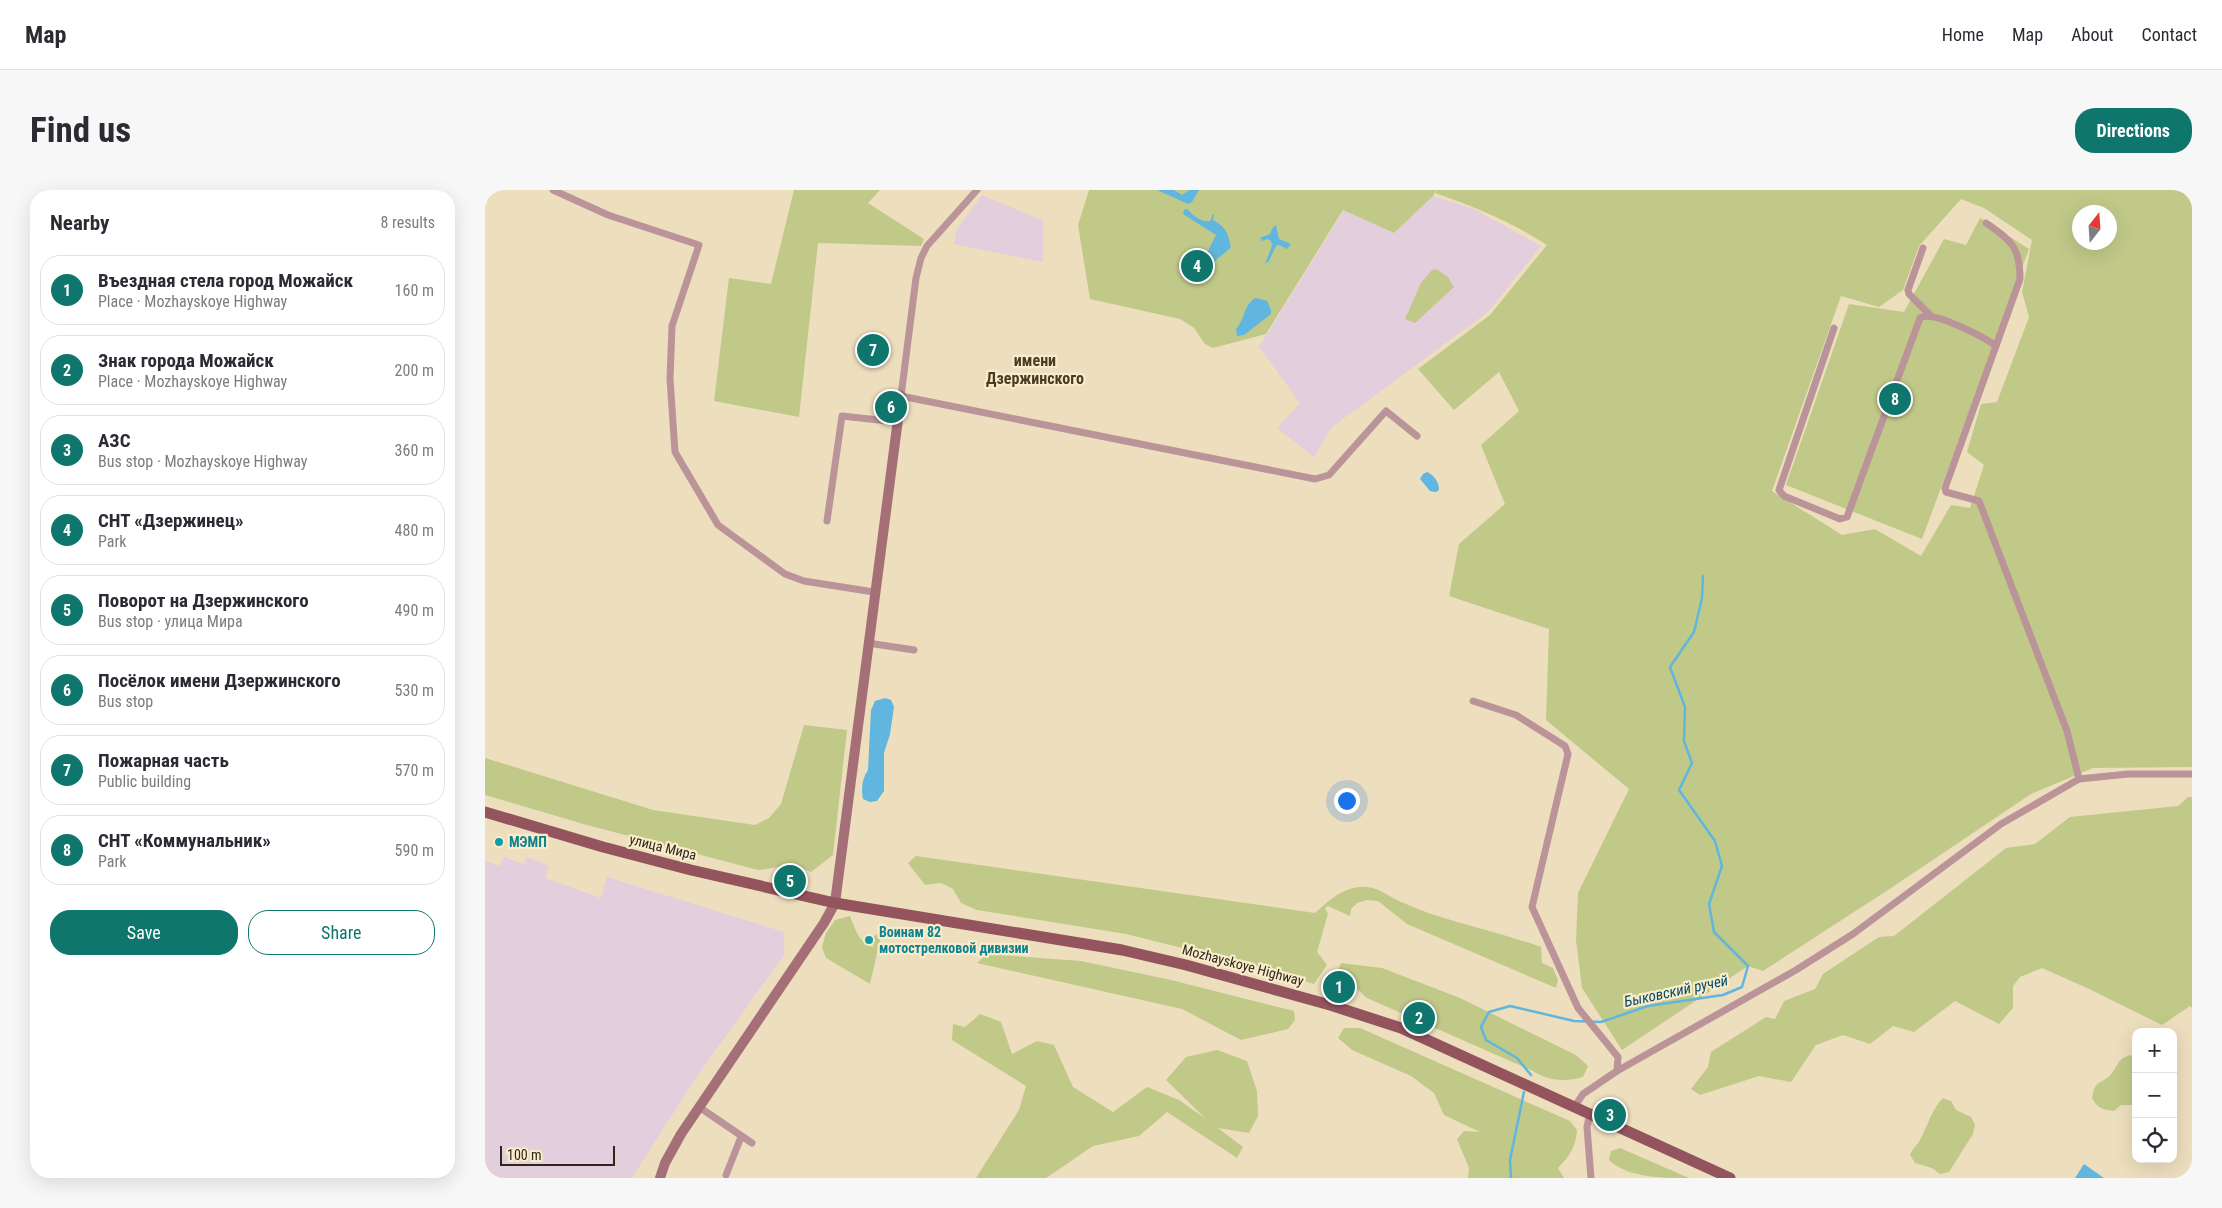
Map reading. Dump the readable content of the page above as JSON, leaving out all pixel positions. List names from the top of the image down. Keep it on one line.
{"streets":{"main road":["улица Мира","Mozhayskoye Highway"]},"crossings":[["улица Мира","Mozhayskoye Highway"]],"districts":["имени Дзержинского"],"water":["Быковский ручей"],"places":["МЭМП","Воинам 82 мотострелковой дивизии"],"scale_bar":"100 m","north":"top","page":{"header":"Map","nav":["Home","Map","About","Contact"],"buttons":["Directions",["Save","Share"]],"title":"Find us","heading":["Nearby","8 results"],"pins":["4","7","8","6","5","1","2","3"],"list":[{"mark":"1","name":"Въездная стела город Можайск","note":"Place · Mozhayskoye Highway","value":"160 m"},{"mark":"2","name":"Знак города Можайск","note":"Place · Mozhayskoye Highway","value":"200 m"},{"mark":"3","name":"АЗС","note":"Bus stop · Mozhayskoye Highway","value":"360 m"},{"mark":"4","name":"СНТ «Дзержинец»","note":"Park","value":"480 m"},{"mark":"5","name":"Поворот на Дзержинского","note":"Bus stop · улица Мира","value":"490 m"},{"mark":"6","name":"Посёлок имени Дзержинского","note":"Bus stop","value":"530 m"},{"mark":"7","name":"Пожарная часть","note":"Public building","value":"570 m"},{"mark":"8","name":"СНТ «Коммунальник»","note":"Park","value":"590 m"}],"map_buttons":["+","−"],"scale":"100 m"}}
